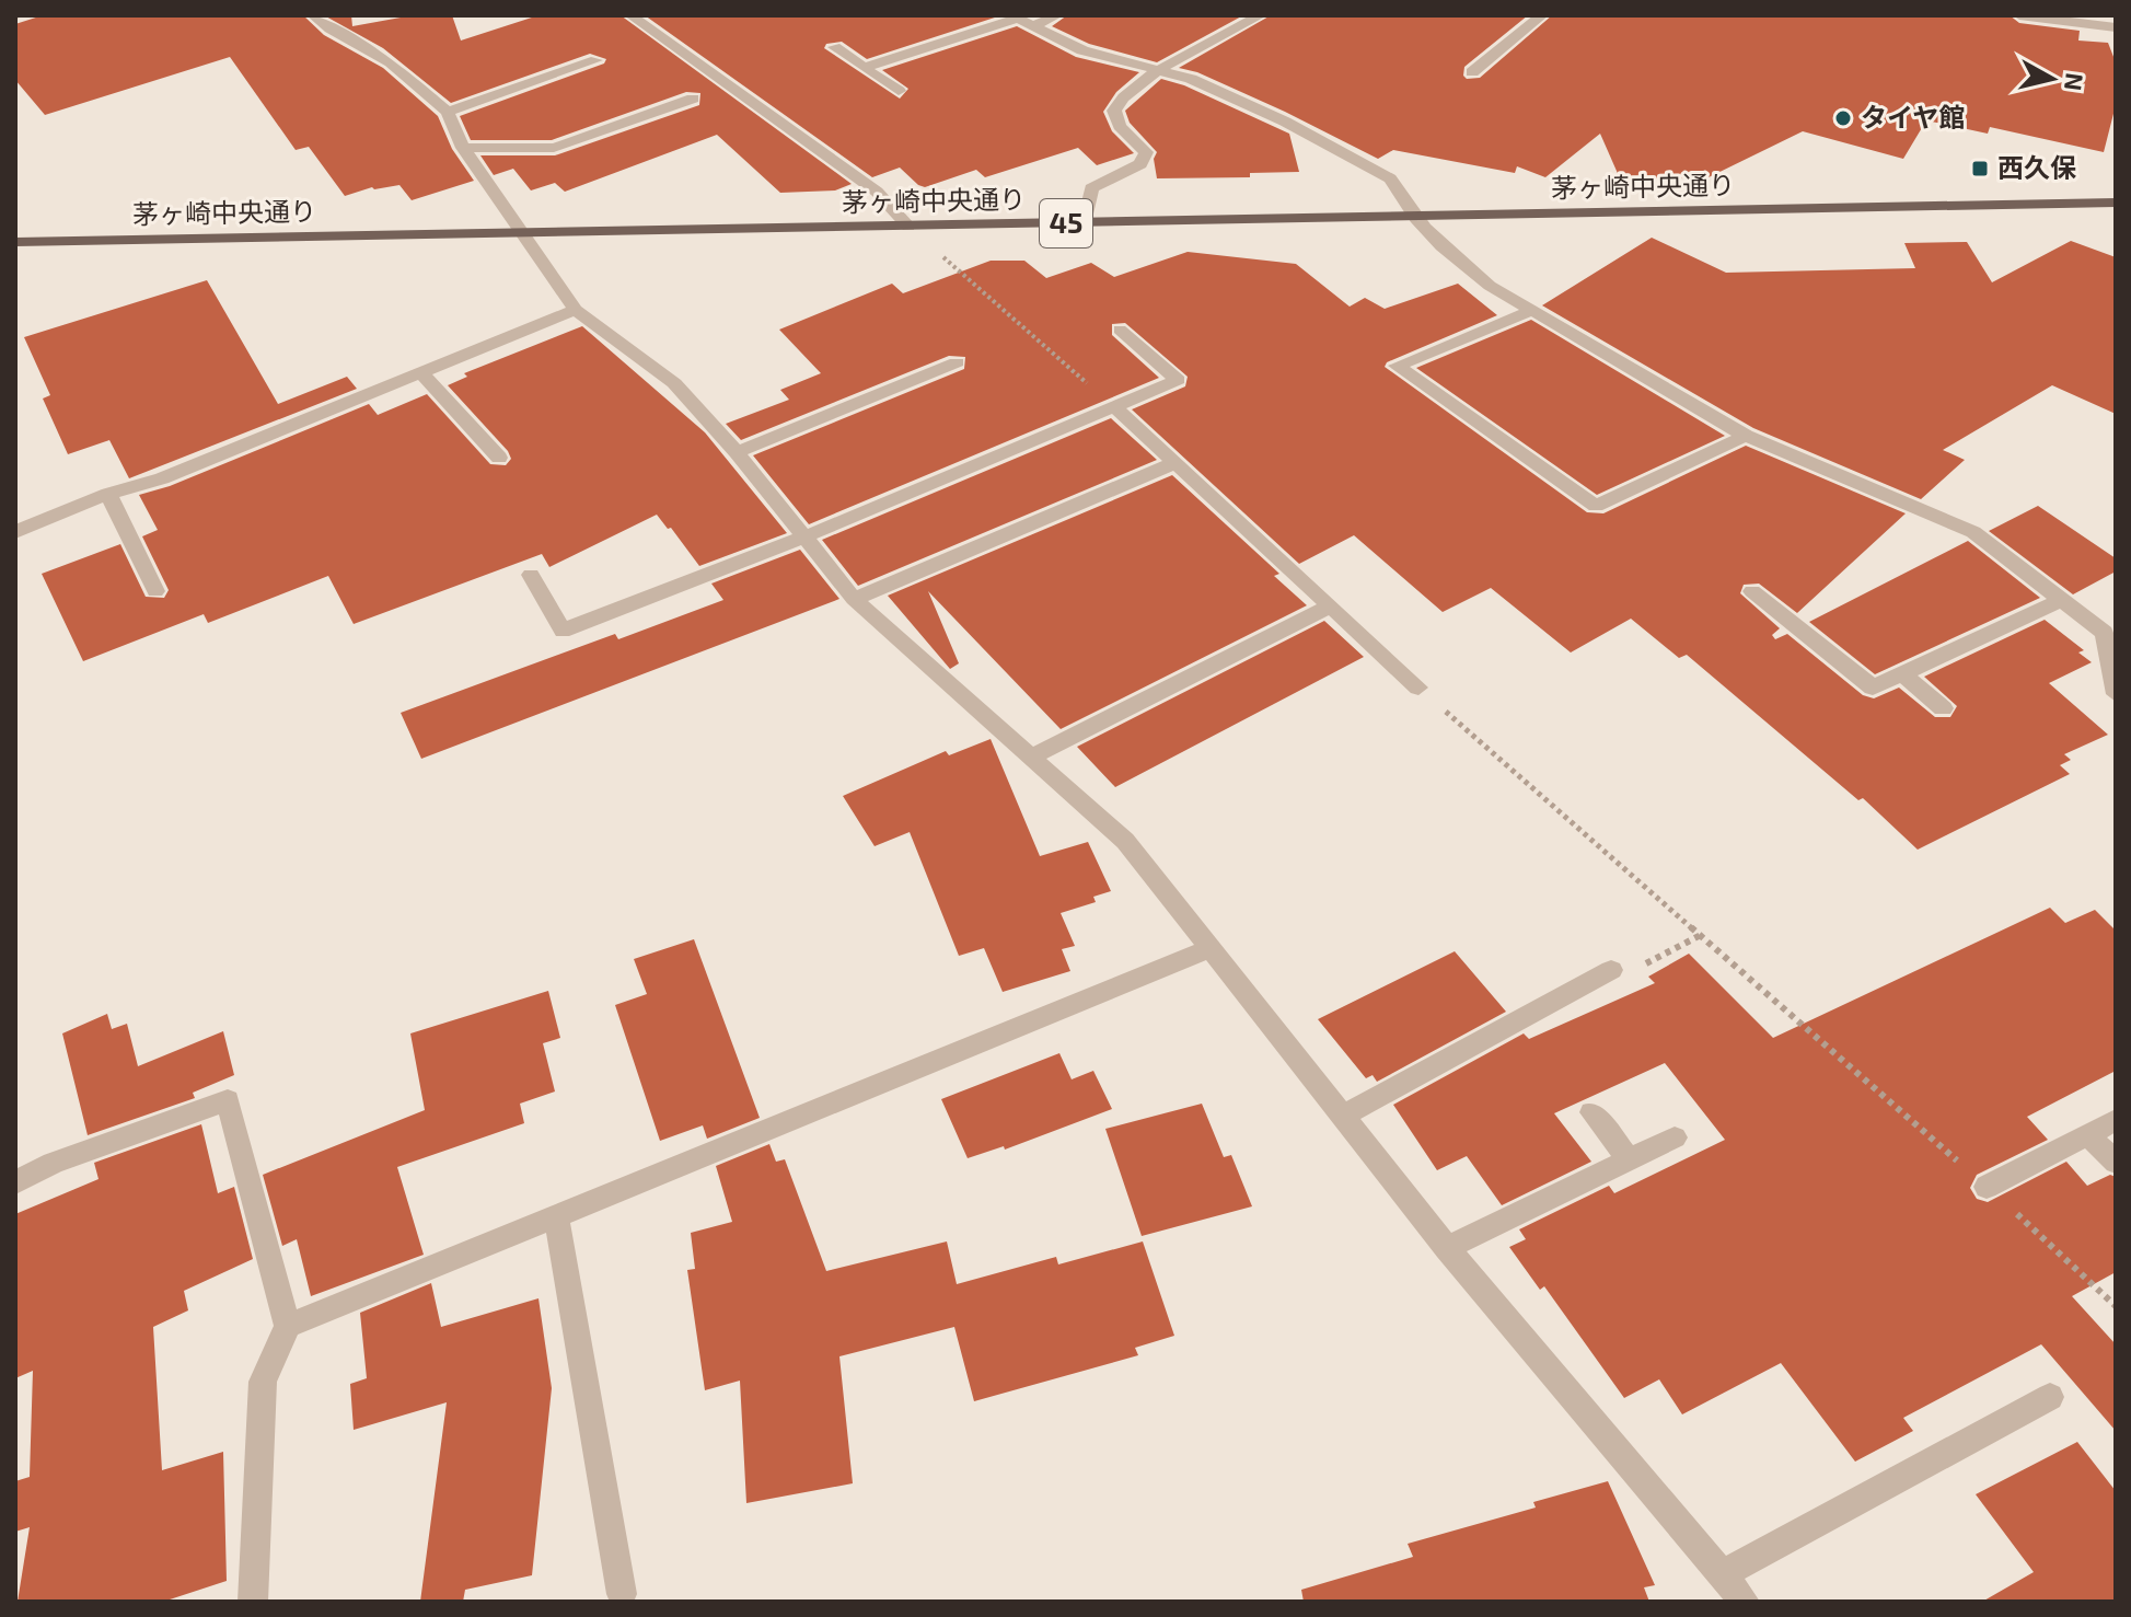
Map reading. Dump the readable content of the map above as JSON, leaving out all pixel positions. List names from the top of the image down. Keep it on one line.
{"streets":{"main road":["茅ヶ崎中央通り","45"]},"places":{"other":["タイヤ館"],"transit":["西久保"]},"north":"right"}
